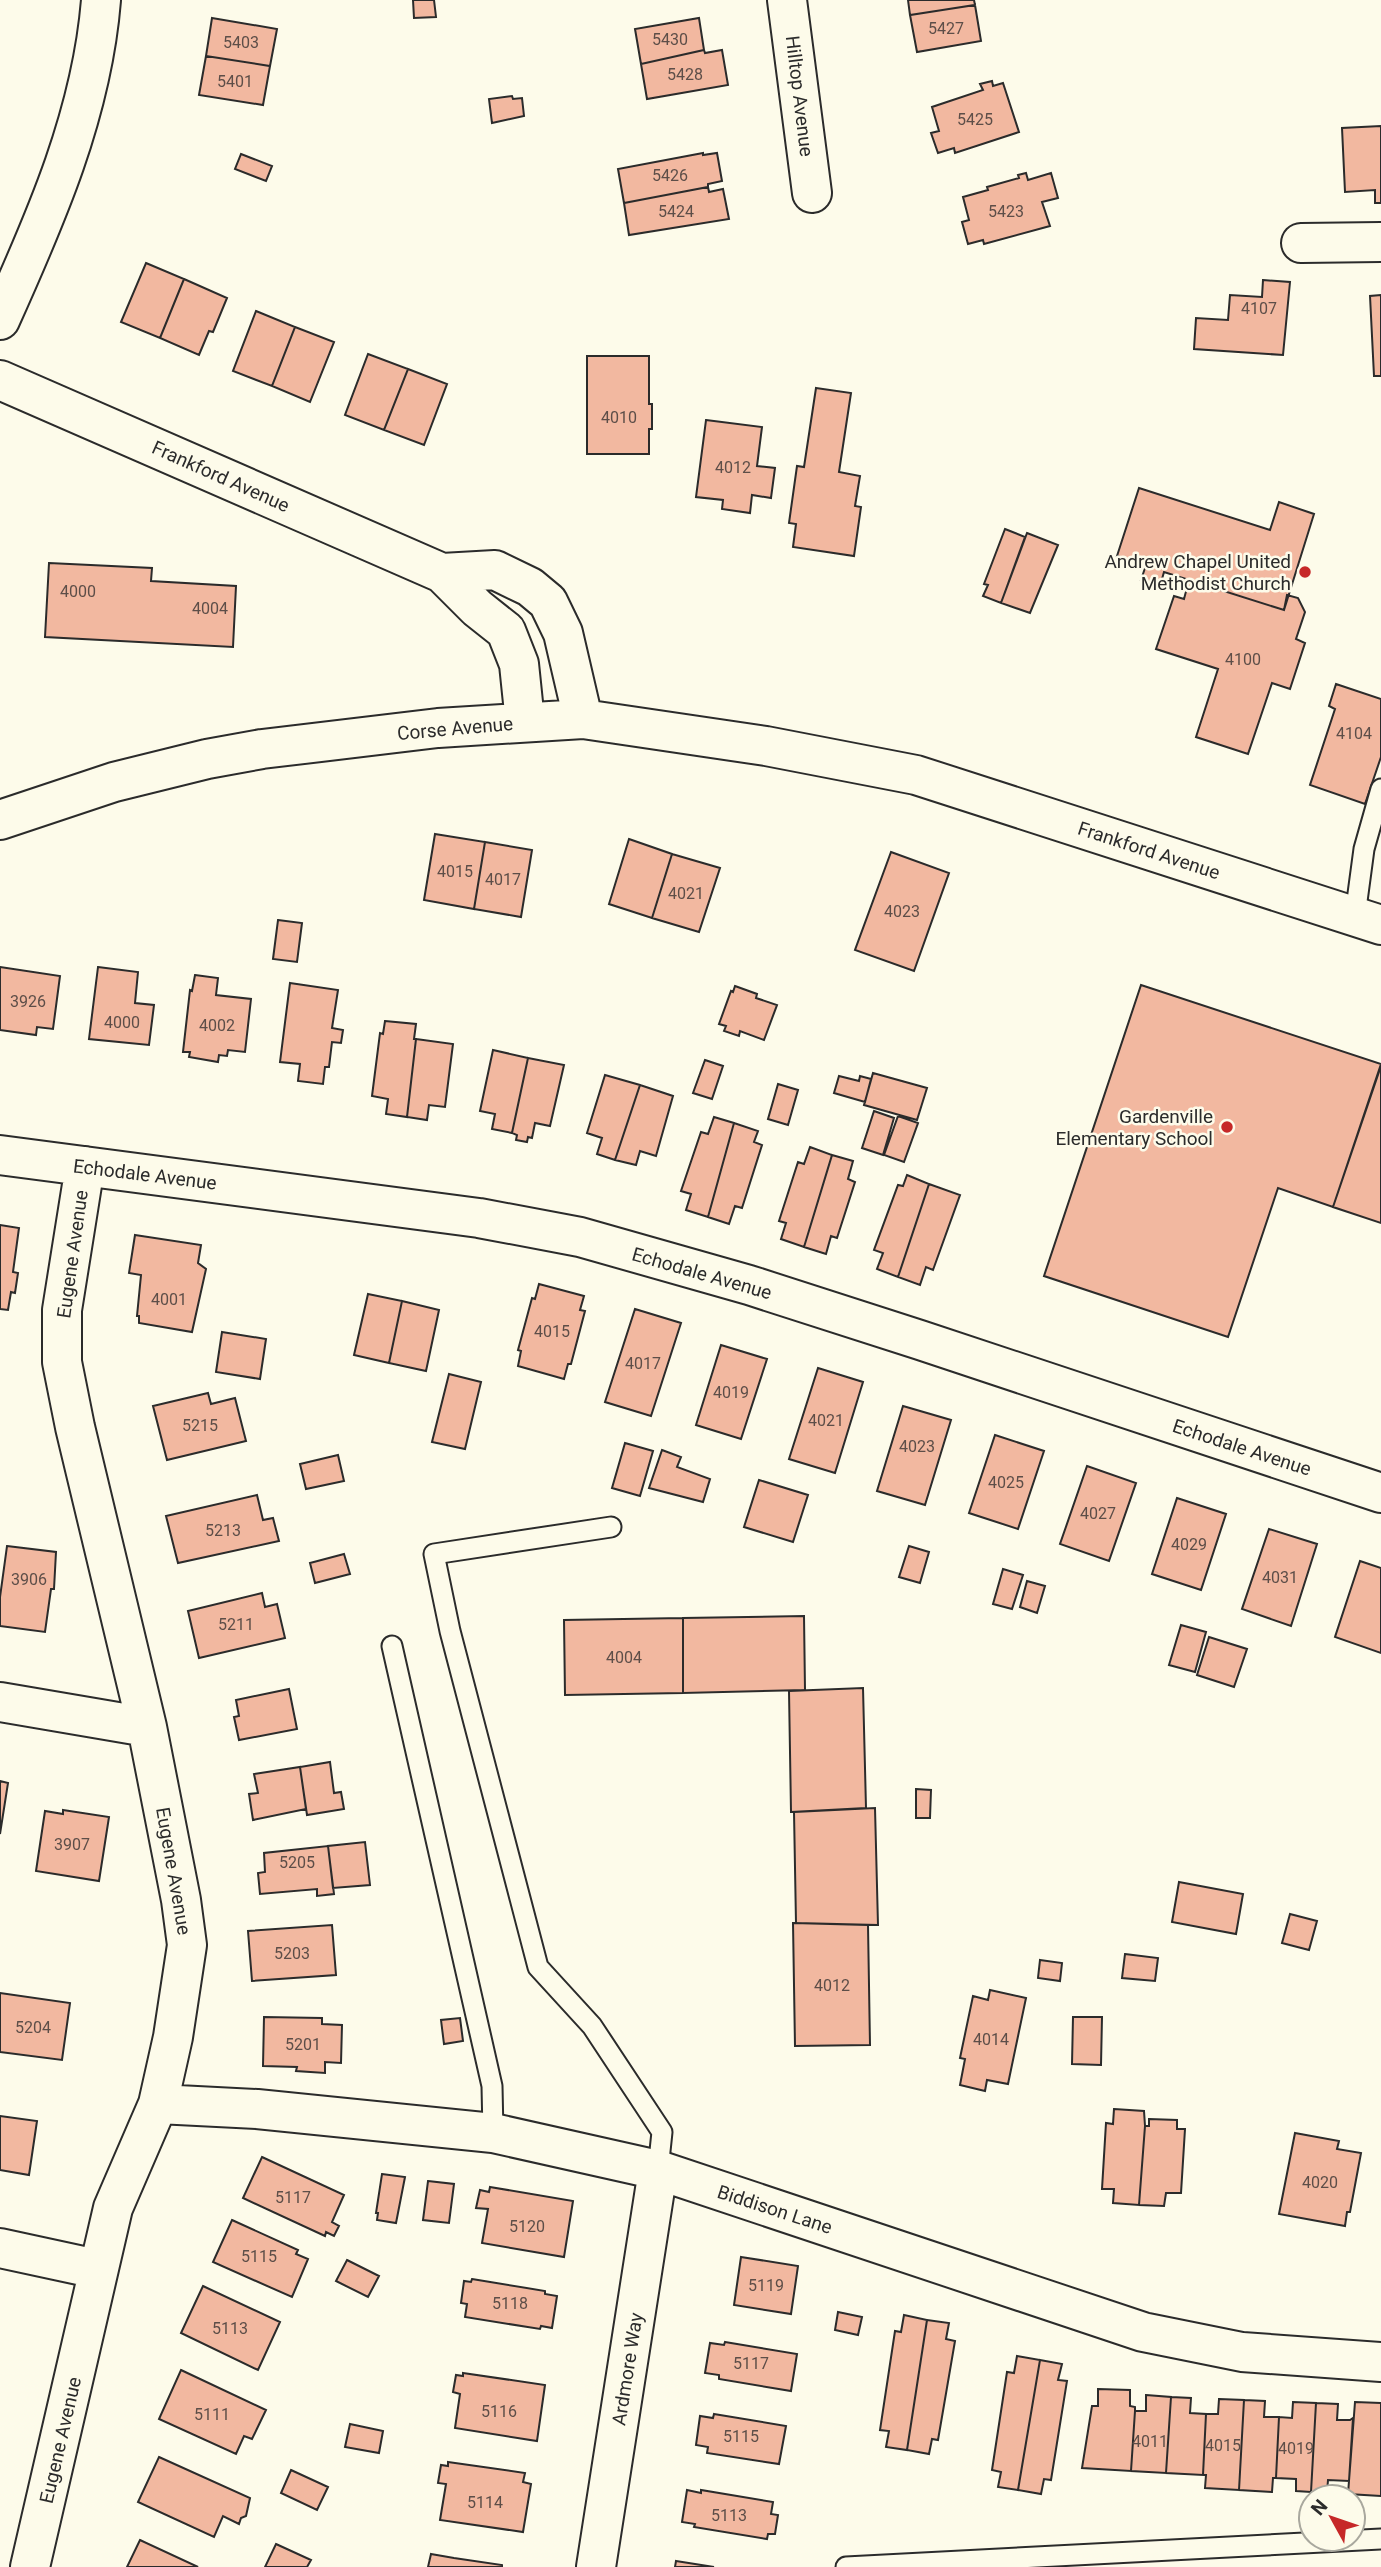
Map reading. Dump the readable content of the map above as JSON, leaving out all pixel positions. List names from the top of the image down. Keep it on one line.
{"streets":{"street":["Hilltop Avenue","Frankford Avenue","Corse Avenue","Echodale Avenue","Eugene Avenue","Biddison Lane","Ardmore Way"]},"crossings":[["Frankford Avenue","Corse Avenue"],["Echodale Avenue","Eugene Avenue"],["Eugene Avenue","Biddison Lane"],["Biddison Lane","Ardmore Way"]],"places":["Andrew Chapel United Methodist Church","Gardenville Elementary School"],"house_numbers":["5427","5430","5403","5428","5401","5425","5426","5424","5423","4107","4010","4012","4000","4004","4100","4104","4015","4017","4021","4023","3926","4000","4002","4001","4015","4017","4019","4021","5215","4023","4025","4027","5213","4029","4031","3906","5211","4004","3907","5205","5203","4012","5204","4014","5201","4020","5117","5120","5115","5119","5118","5113","5117","5116","5111","5115","4011","4015","4019","5114","5113"],"north":"top left"}
